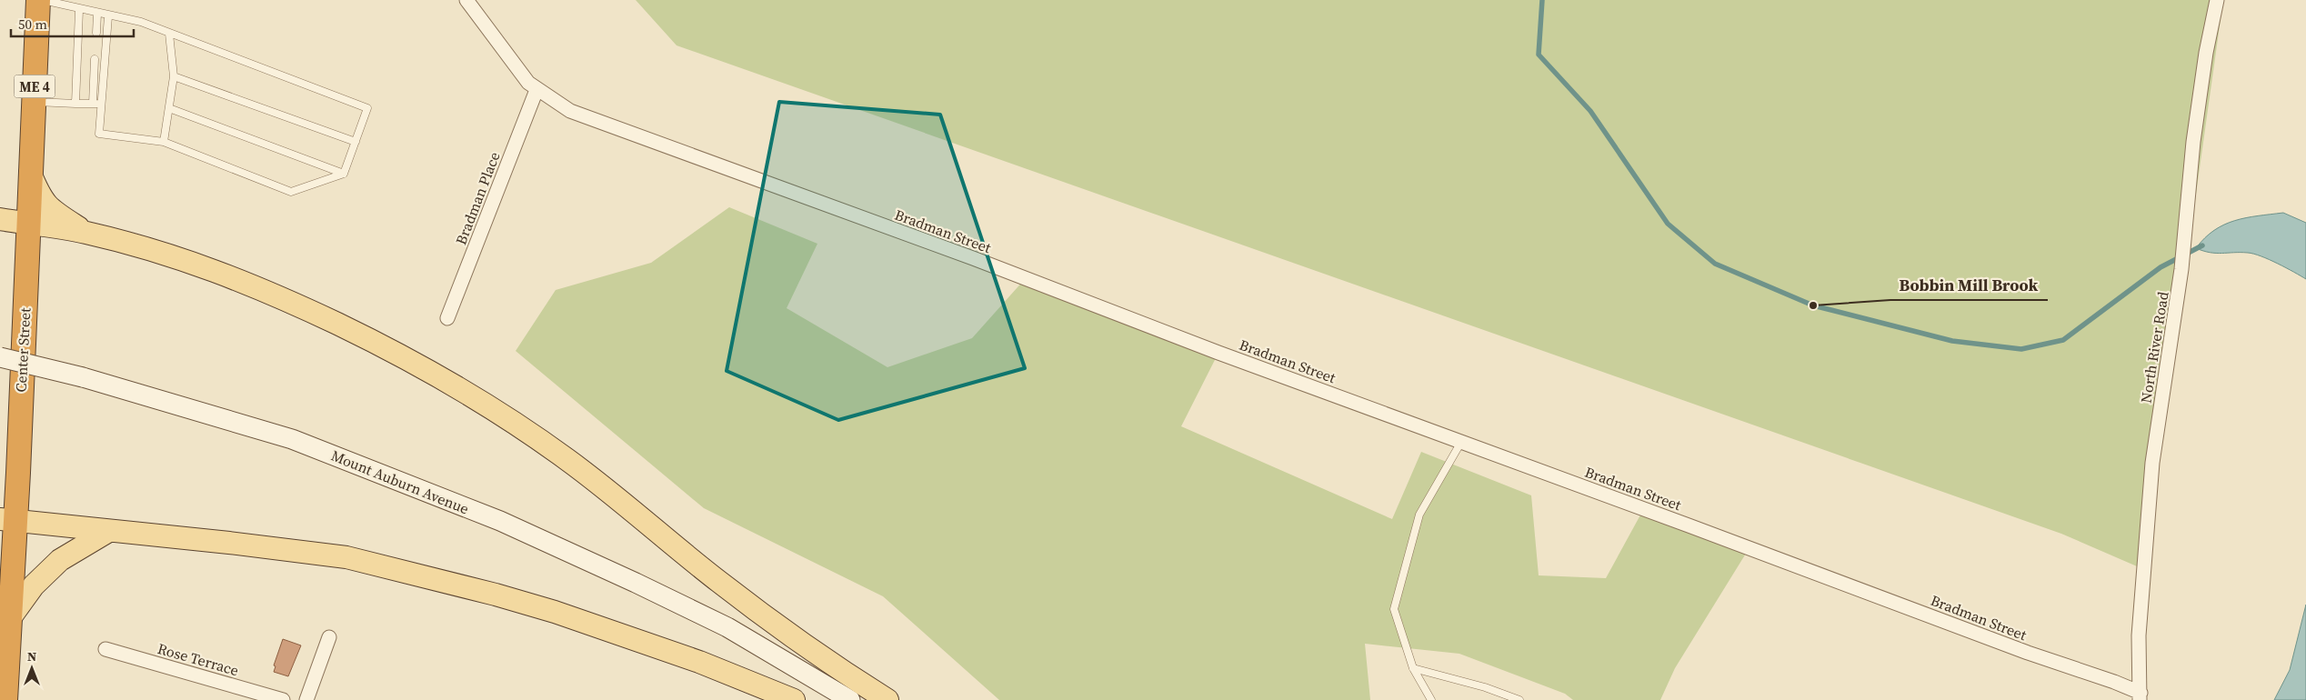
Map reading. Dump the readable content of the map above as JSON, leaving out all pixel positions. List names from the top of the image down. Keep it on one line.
{"streets":{"highway":["ME 4","Center Street"],"main road":["Mount Auburn Avenue"],"street":["Bradman Place","Bradman Street","North River Road","Rose Terrace"]},"crossings":[["Bradman Place","Bradman Street"],["Bradman Street","North River Road"]],"places":["Bobbin Mill Brook"],"scale_bar":"50 m","north":"top"}
